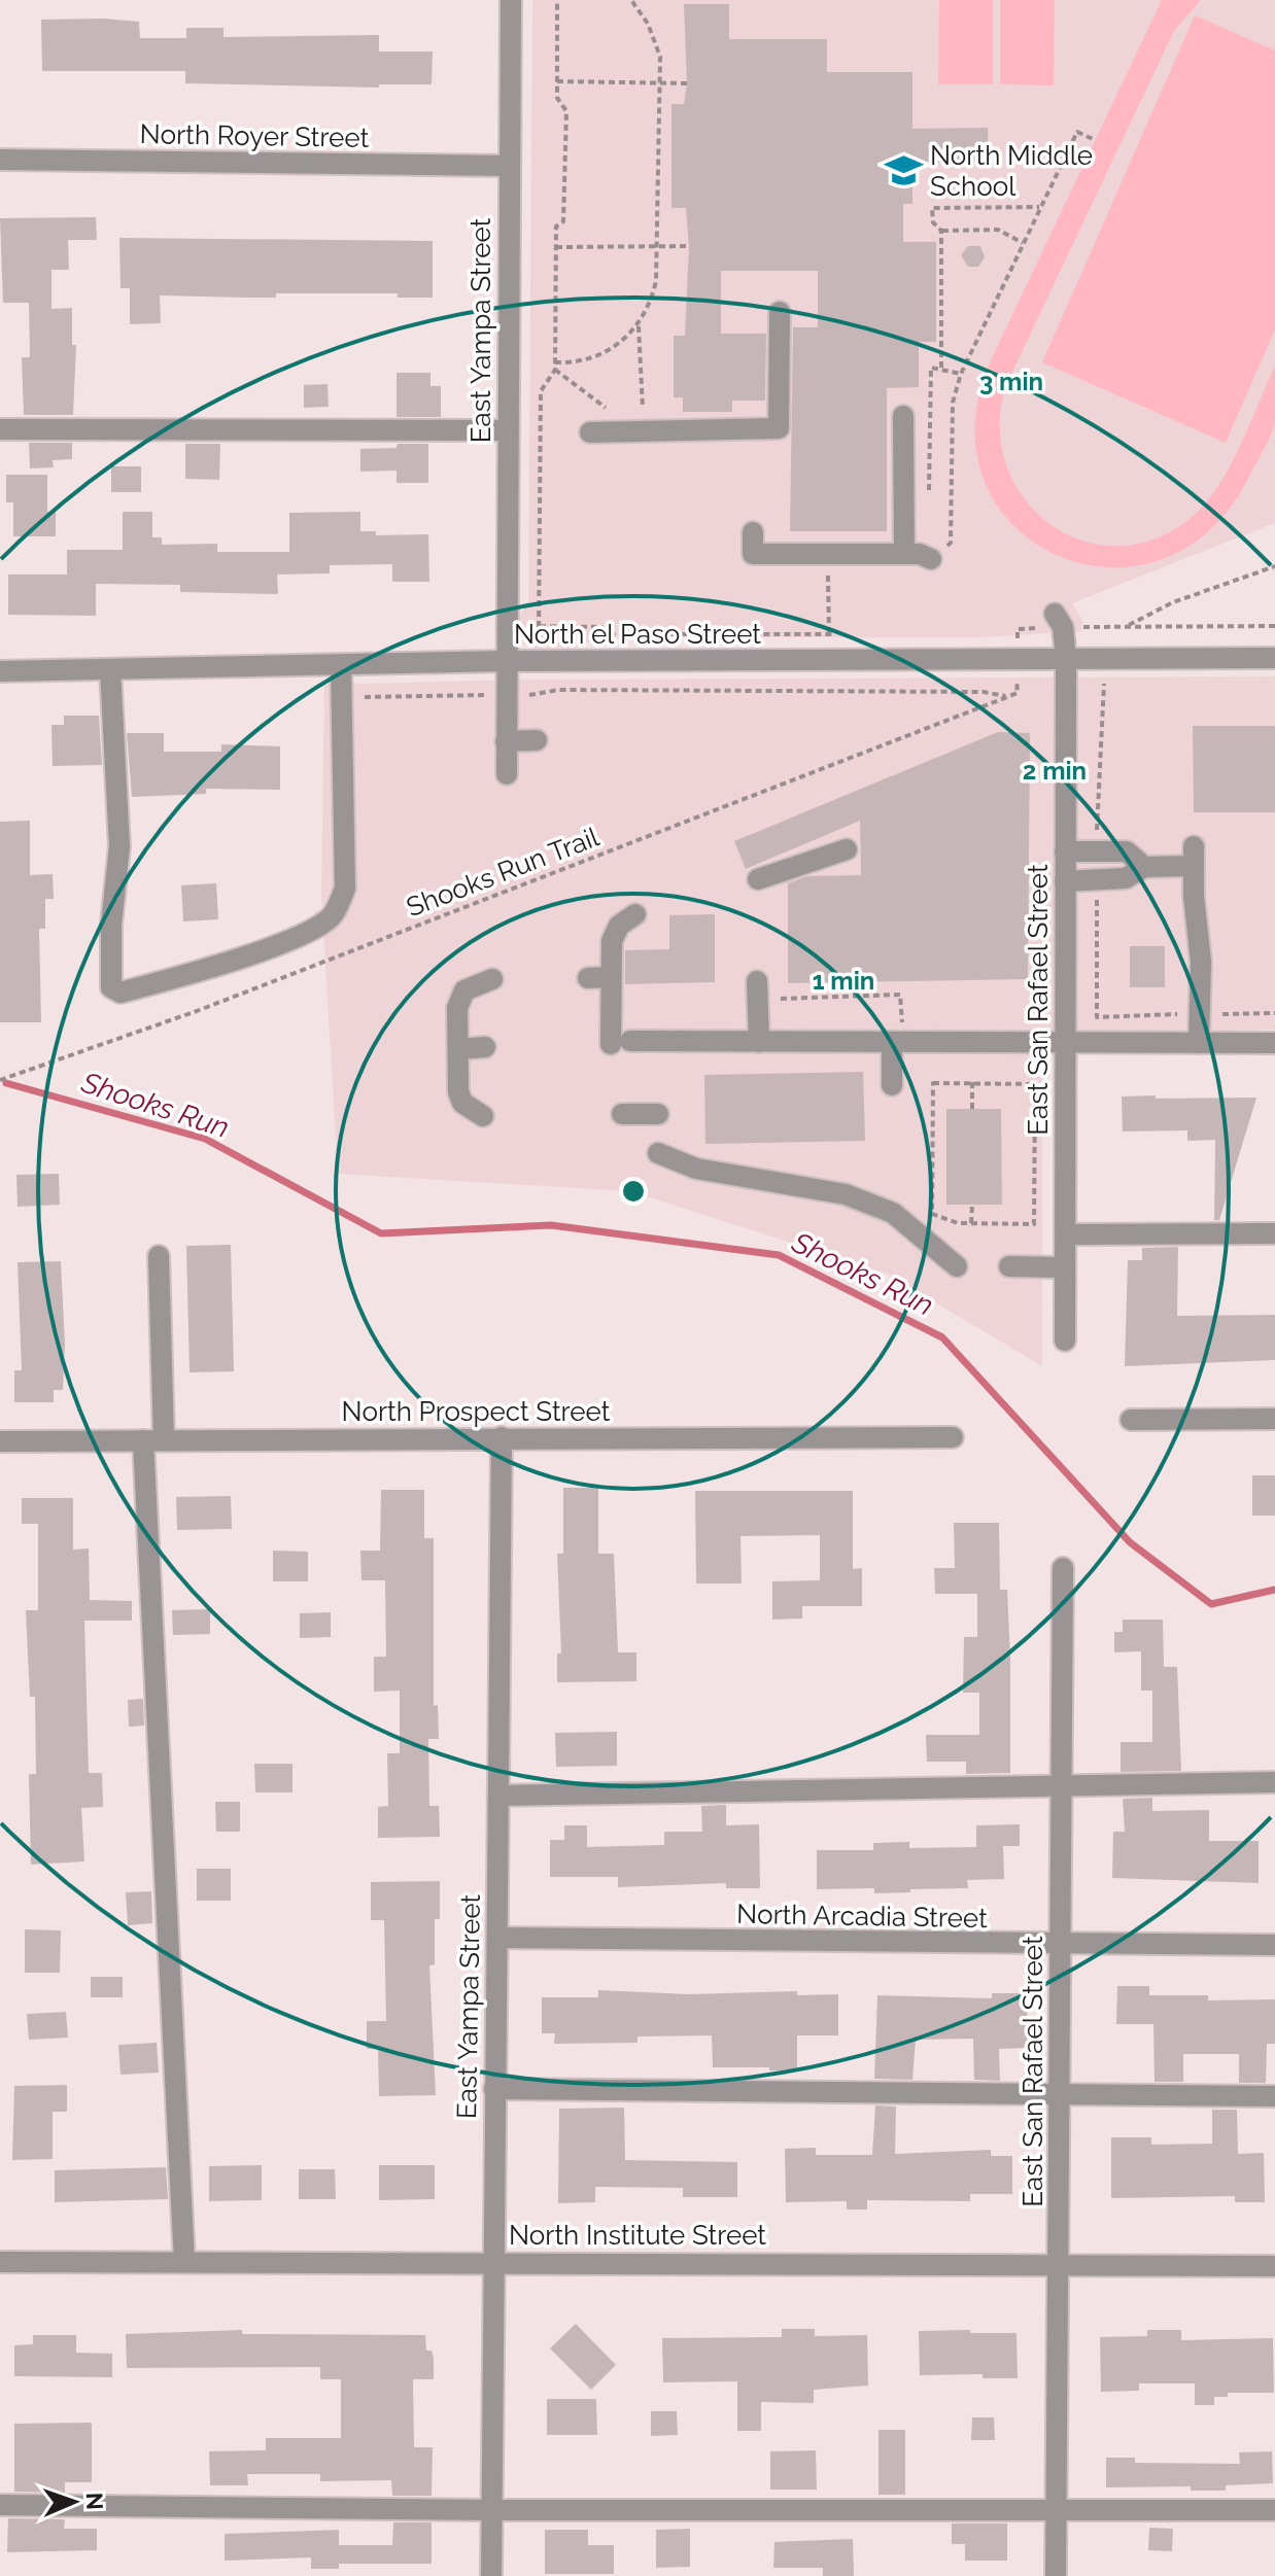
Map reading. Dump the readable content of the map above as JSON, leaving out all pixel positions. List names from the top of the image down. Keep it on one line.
{"streets":{"street":["North Royer Street","East Yampa Street","North el Paso Street","East San Rafael Street","North Prospect Street","North Arcadia Street","North Institute Street"],"path":["Shooks Run Trail"]},"crossings":[["North Royer Street","East Yampa Street"],["East Yampa Street","North el Paso Street"],["East Yampa Street","North Prospect Street"],["East Yampa Street","North Arcadia Street"],["East Yampa Street","North Institute Street"],["North el Paso Street","East San Rafael Street"],["East San Rafael Street","North Arcadia Street"],["East San Rafael Street","North Institute Street"]],"water":["Shooks Run"],"places":{"school or university":["North Middle School"]},"north":"right","rings":["3 min","2 min","1 min"]}
